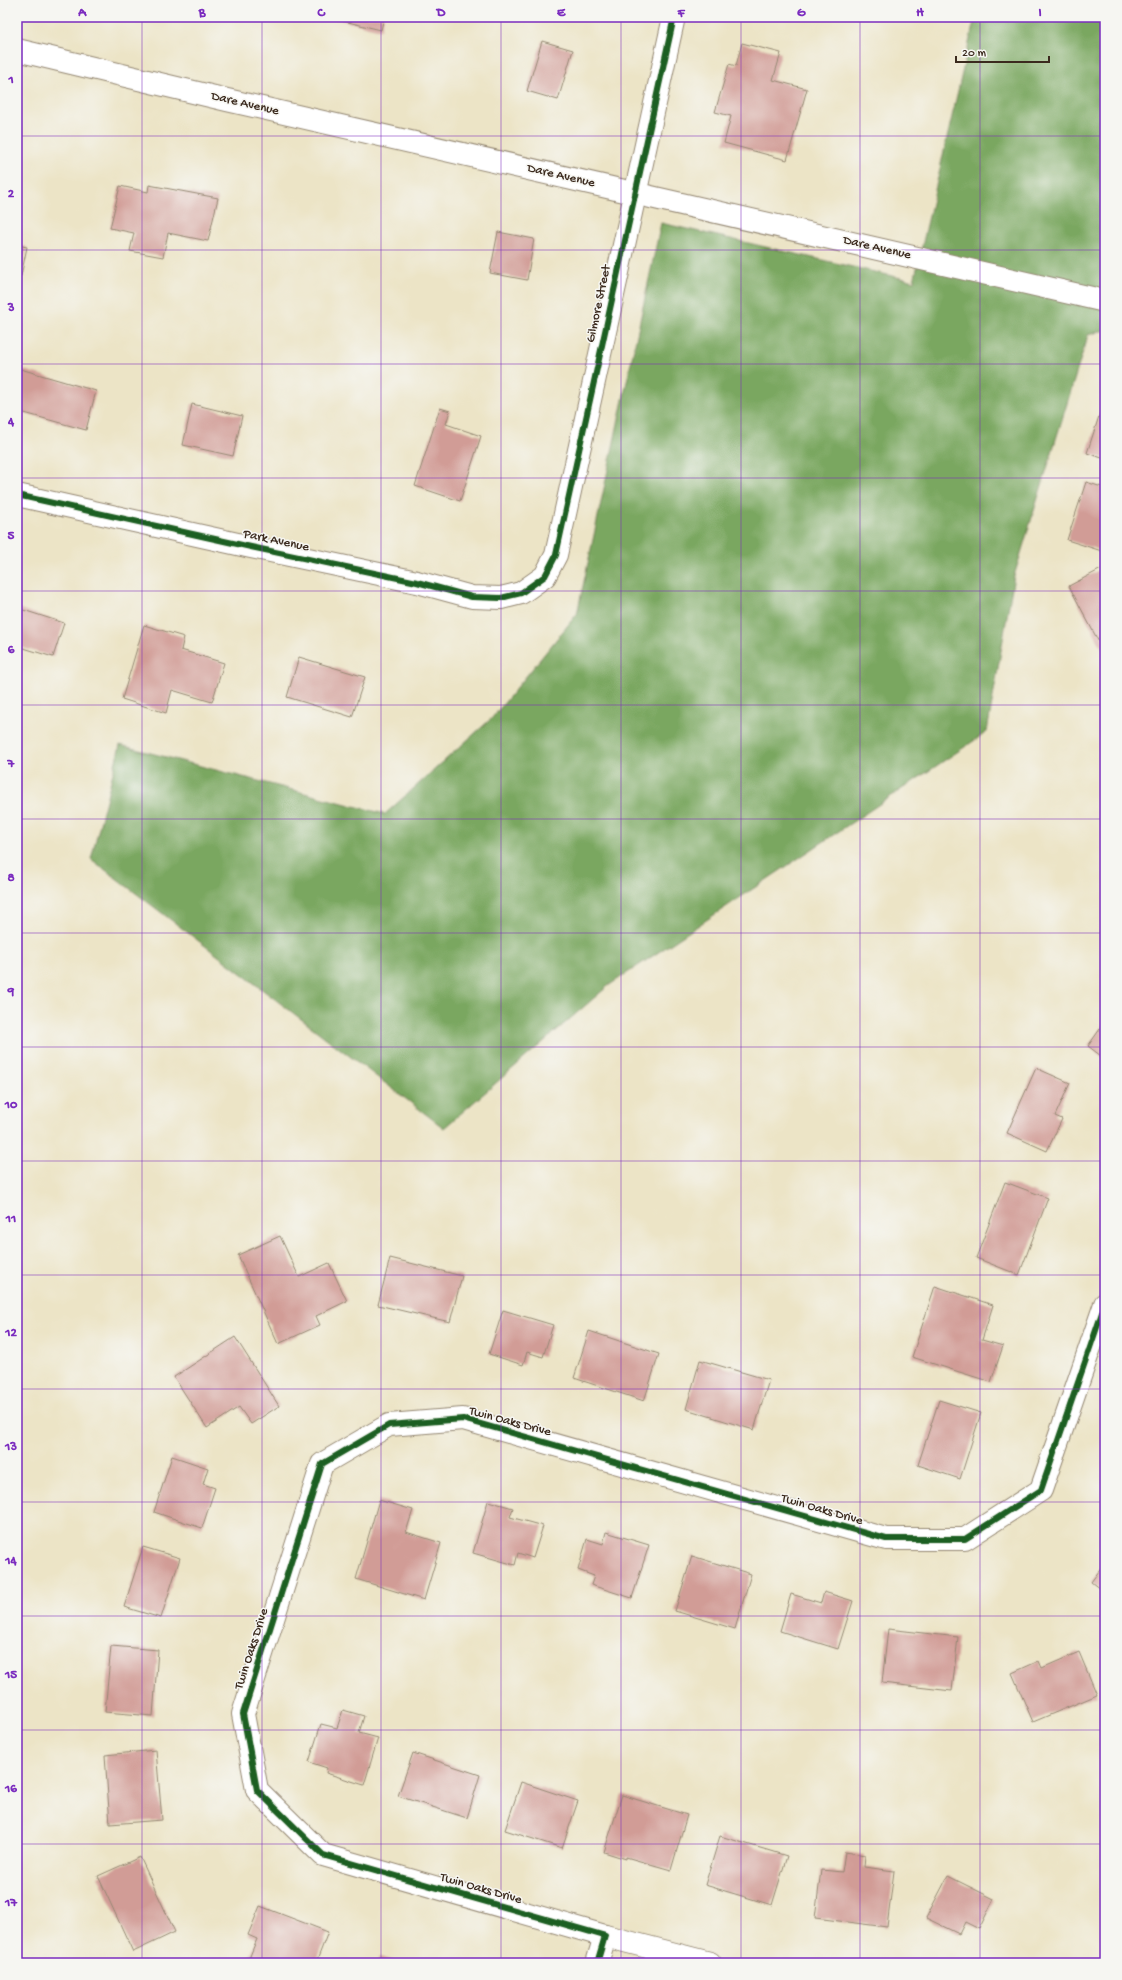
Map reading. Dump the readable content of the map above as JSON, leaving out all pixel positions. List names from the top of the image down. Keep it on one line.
{"streets":{"street":["Dare Avenue","Gilmore Street","Park Avenue","Twin Oaks Drive"]},"crossings":[["Dare Avenue","Gilmore Street"],["Gilmore Street","Park Avenue"]],"scale_bar":"20 m","grid":{"columns":["A","B","C","D","E","F","G","H","I"],"rows":["1","2","3","4","5","6","7","8","9","10","11","12","13","14","15","16","17"]}}
